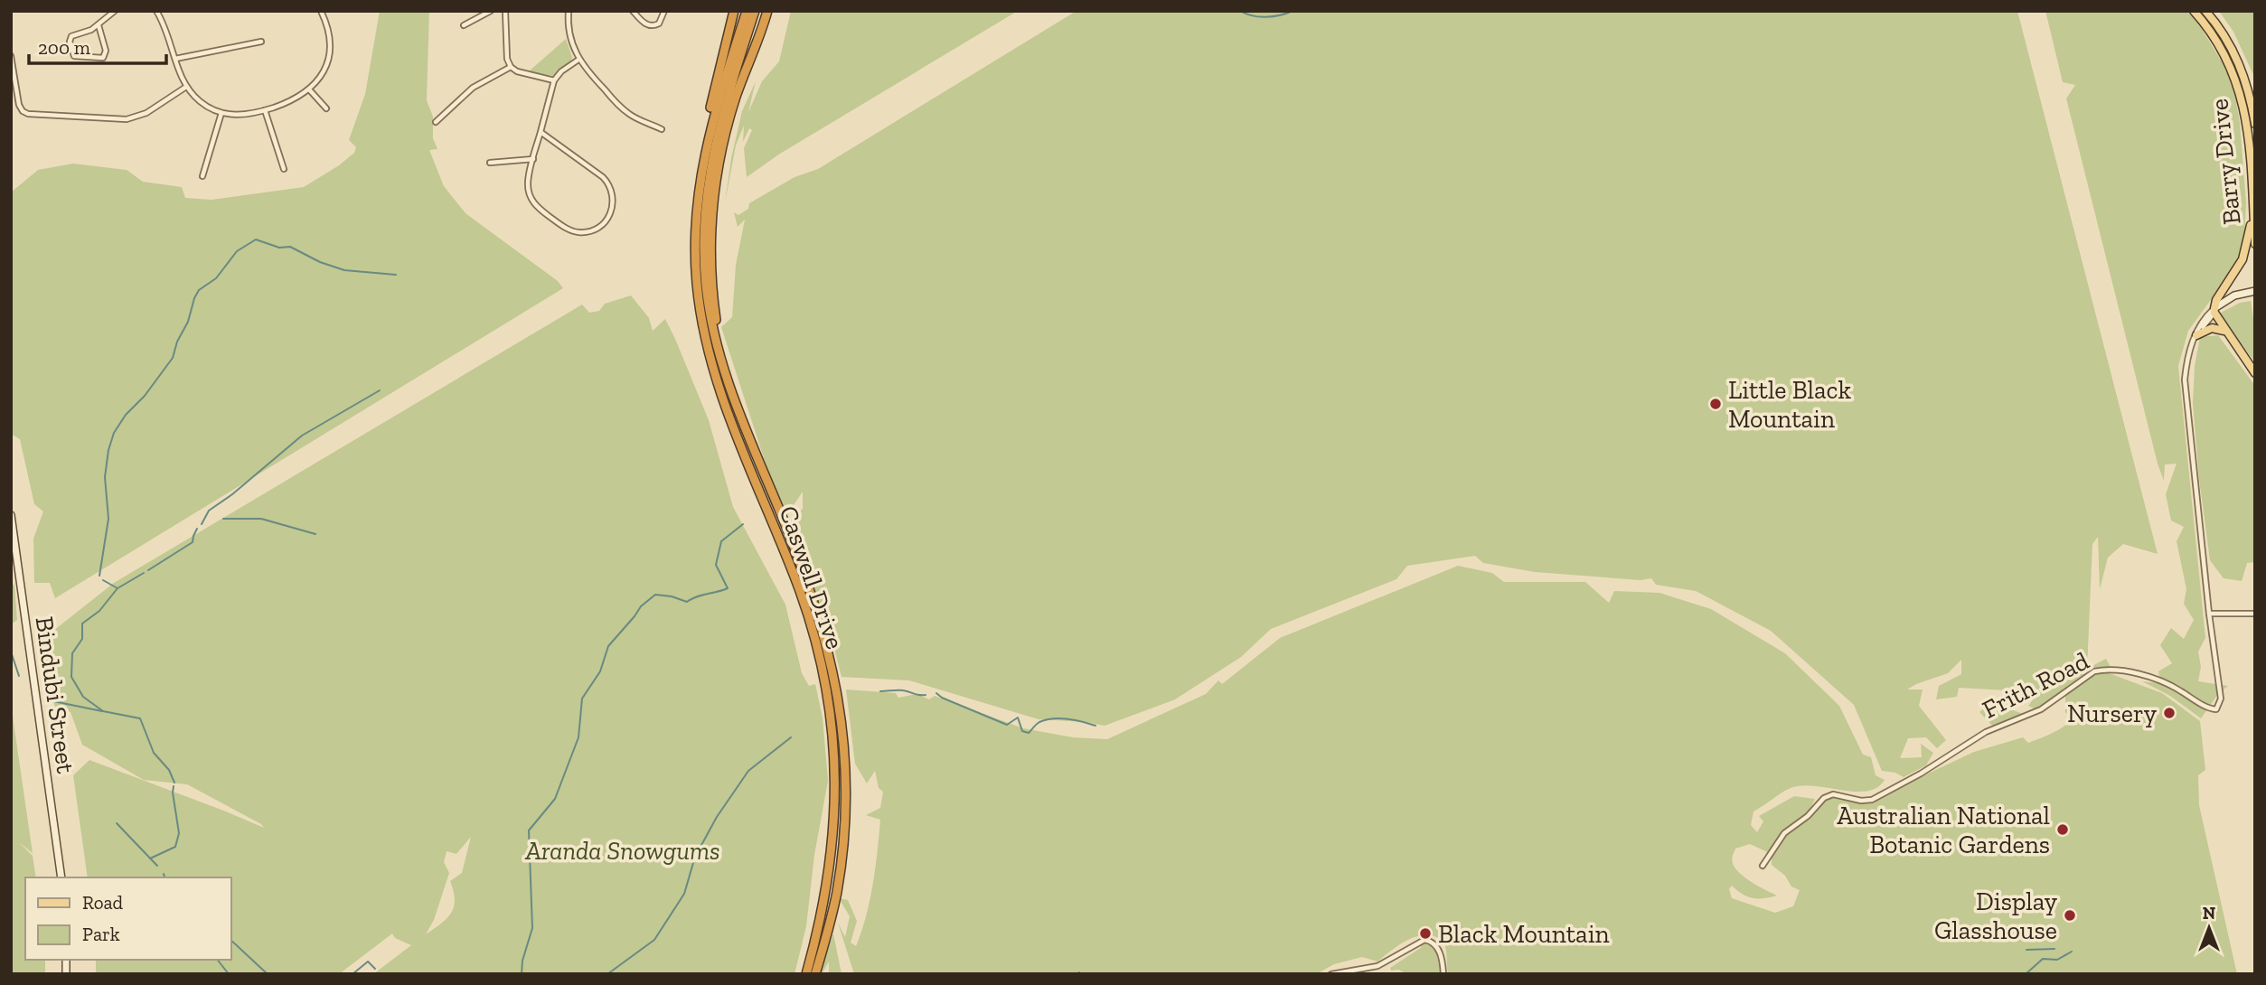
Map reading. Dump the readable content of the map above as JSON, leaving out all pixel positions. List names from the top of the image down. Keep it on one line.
{"streets":{"highway":["Caswell Drive"],"main road":["Barry Drive","Frith Road","Bindubi Street"]},"parks":["Aranda Snowgums"],"places":["Little Black Mountain","Nursery","Australian National Botanic Gardens","Display Glasshouse","Black Mountain"],"legend":["Road","Park"],"scale_bar":"200 m","north":"top"}
